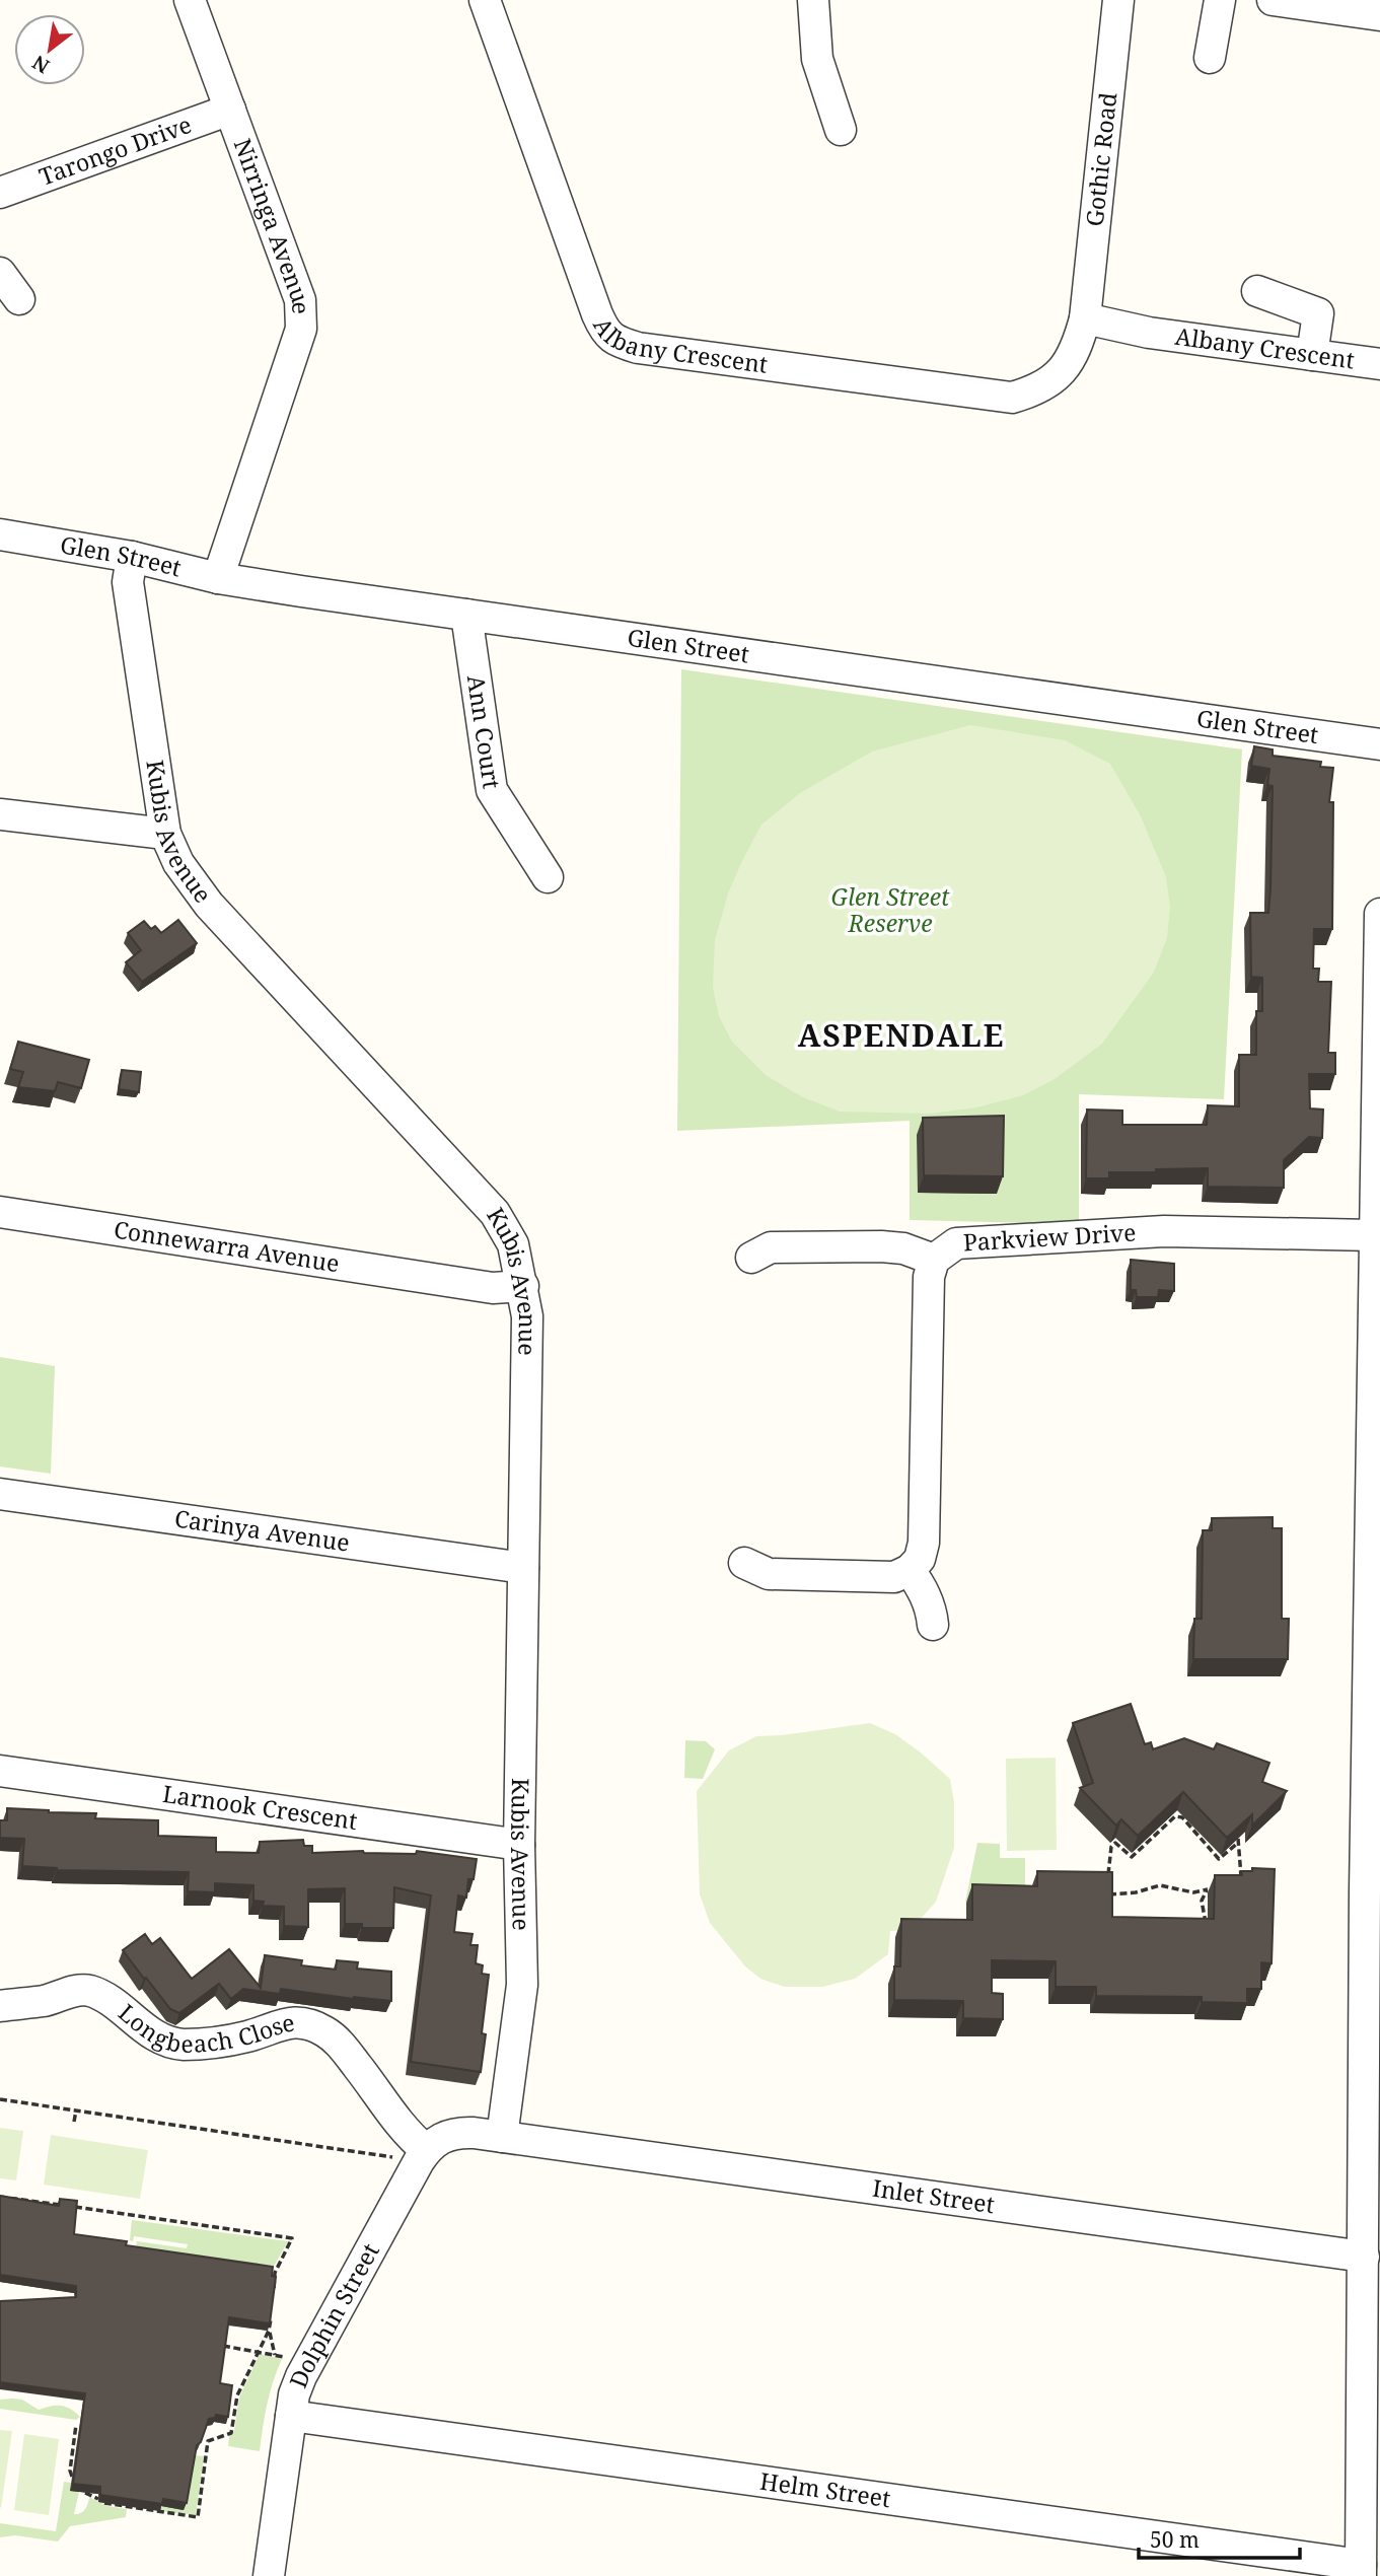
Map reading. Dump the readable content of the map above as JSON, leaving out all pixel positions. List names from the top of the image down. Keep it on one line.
{"streets":{"street":["Tarongo Drive","Gothic Road","Nirringa Avenue","Albany Crescent","Glen Street","Ann Court","Kubis Avenue","Parkview Drive","Connewarra Avenue","Carinya Avenue","Larnook Crescent","Longbeach Close","Inlet Street","Dolphin Street","Helm Street"]},"crossings":[["Tarongo Drive","Nirringa Avenue"],["Gothic Road","Albany Crescent"],["Nirringa Avenue","Glen Street"],["Glen Street","Ann Court"],["Glen Street","Kubis Avenue"],["Kubis Avenue","Connewarra Avenue"],["Kubis Avenue","Carinya Avenue"],["Kubis Avenue","Larnook Crescent"],["Kubis Avenue","Inlet Street"],["Longbeach Close","Dolphin Street"],["Dolphin Street","Helm Street"]],"districts":["ASPENDALE"],"parks":["Glen Street Reserve"],"scale_bar":"50 m","north":"bottom left"}
